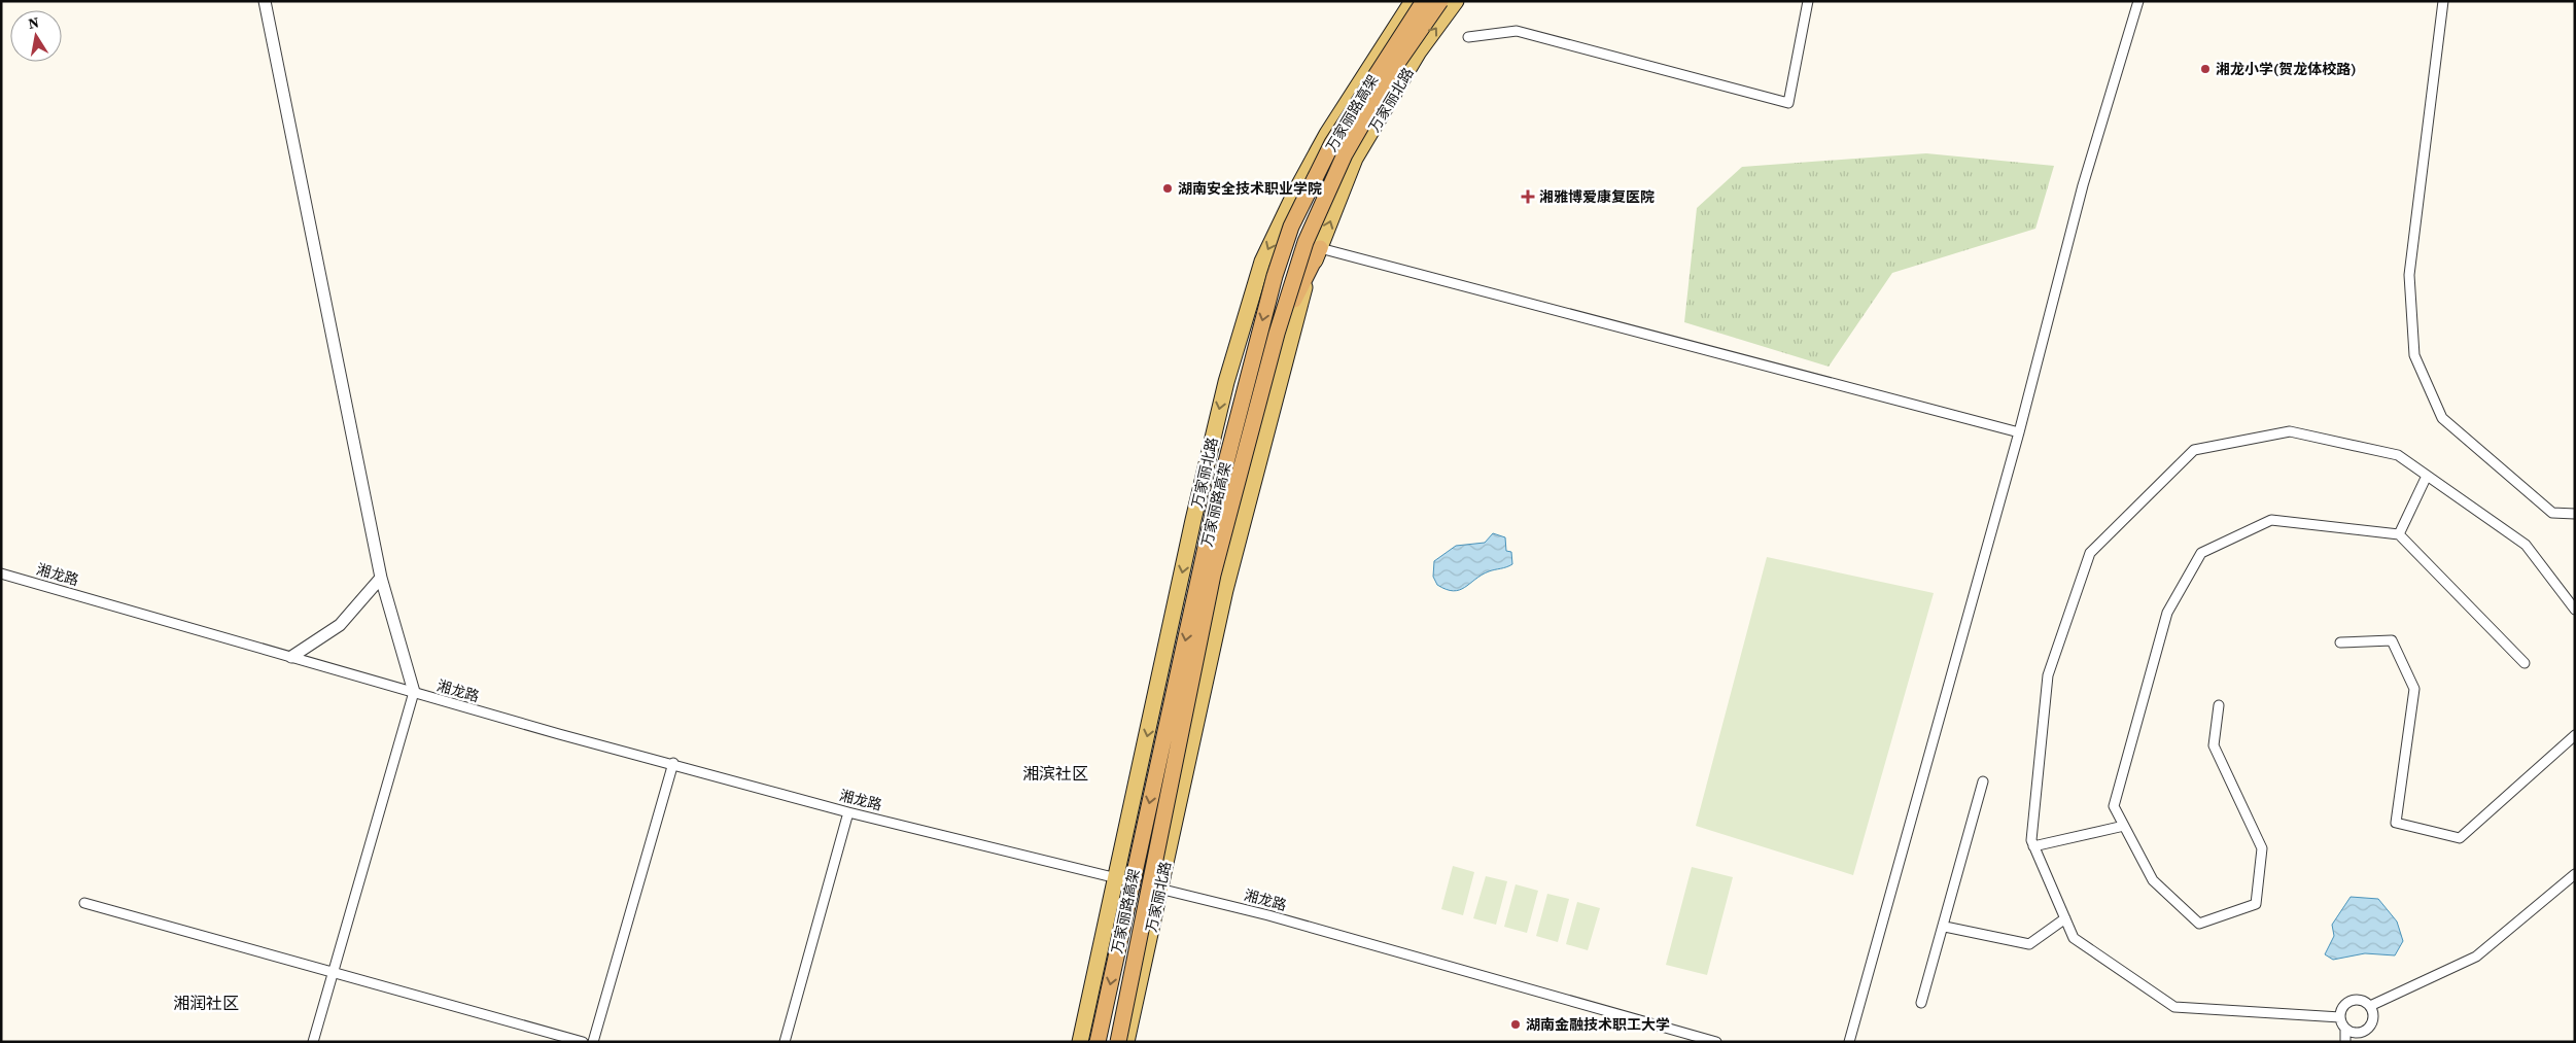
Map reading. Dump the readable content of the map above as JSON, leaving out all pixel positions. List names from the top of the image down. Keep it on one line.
{"streets":{"highway":["万家丽路高架"],"main road":["万家丽北路"],"street":["湘龙路"]},"crossings":[["万家丽北路","湘龙路"]],"districts":["湘滨社区","湘润社区"],"places":{"other":["湘龙小学(贺龙体校路)","湖南安全技术职业学院","湖南金融技术职工大学"],"health":["湘雅博爱康复医院"]},"north":"top"}
